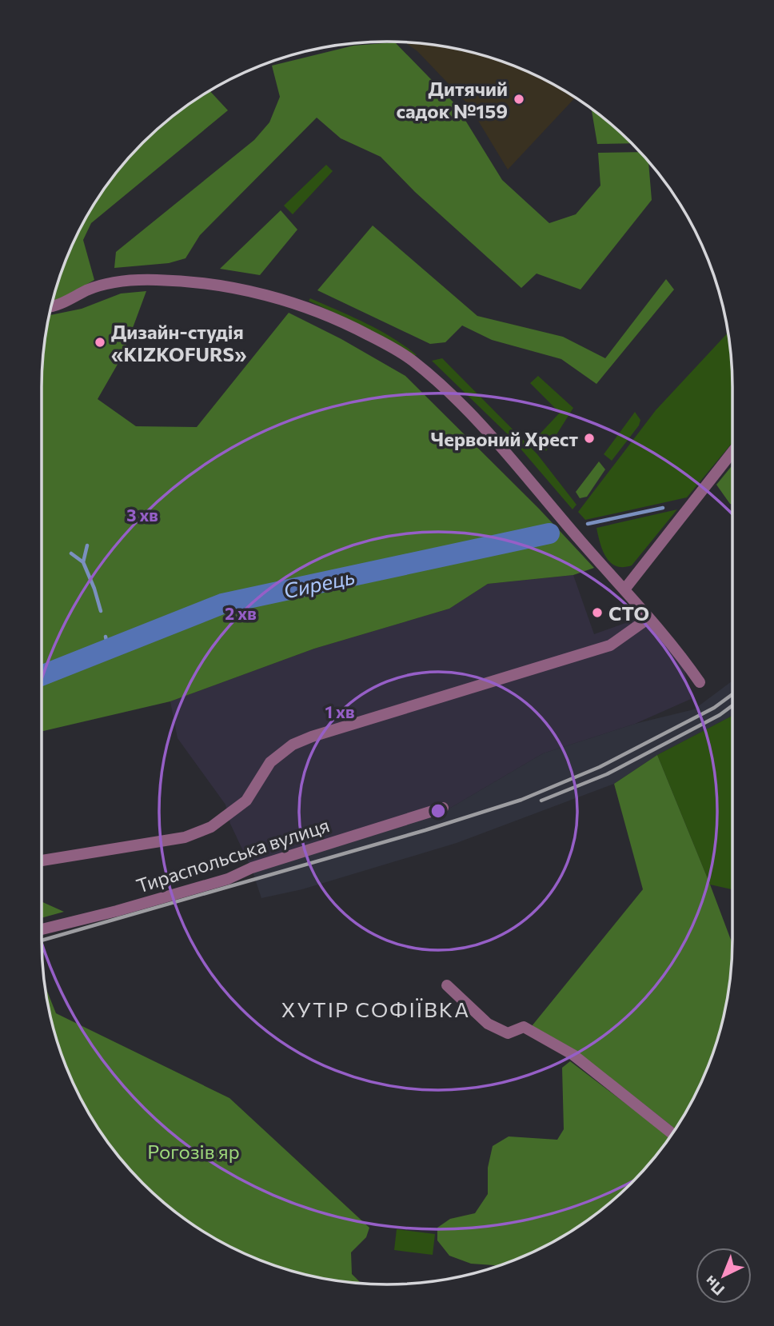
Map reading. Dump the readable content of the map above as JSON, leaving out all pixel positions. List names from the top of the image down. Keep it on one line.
{"streets":{"street":["Тираспольська вулиця"]},"districts":["ХУТІР СОФІЇВКА"],"water":["Сирець"],"parks":["Рогозів яр"],"places":["Дитячий садок №159","Дизайн-студія «KIZKOFURS»","Червоний Хрест","СТО"],"north":"bottom left","rings":["3 хв","2 хв","1 хв"]}
